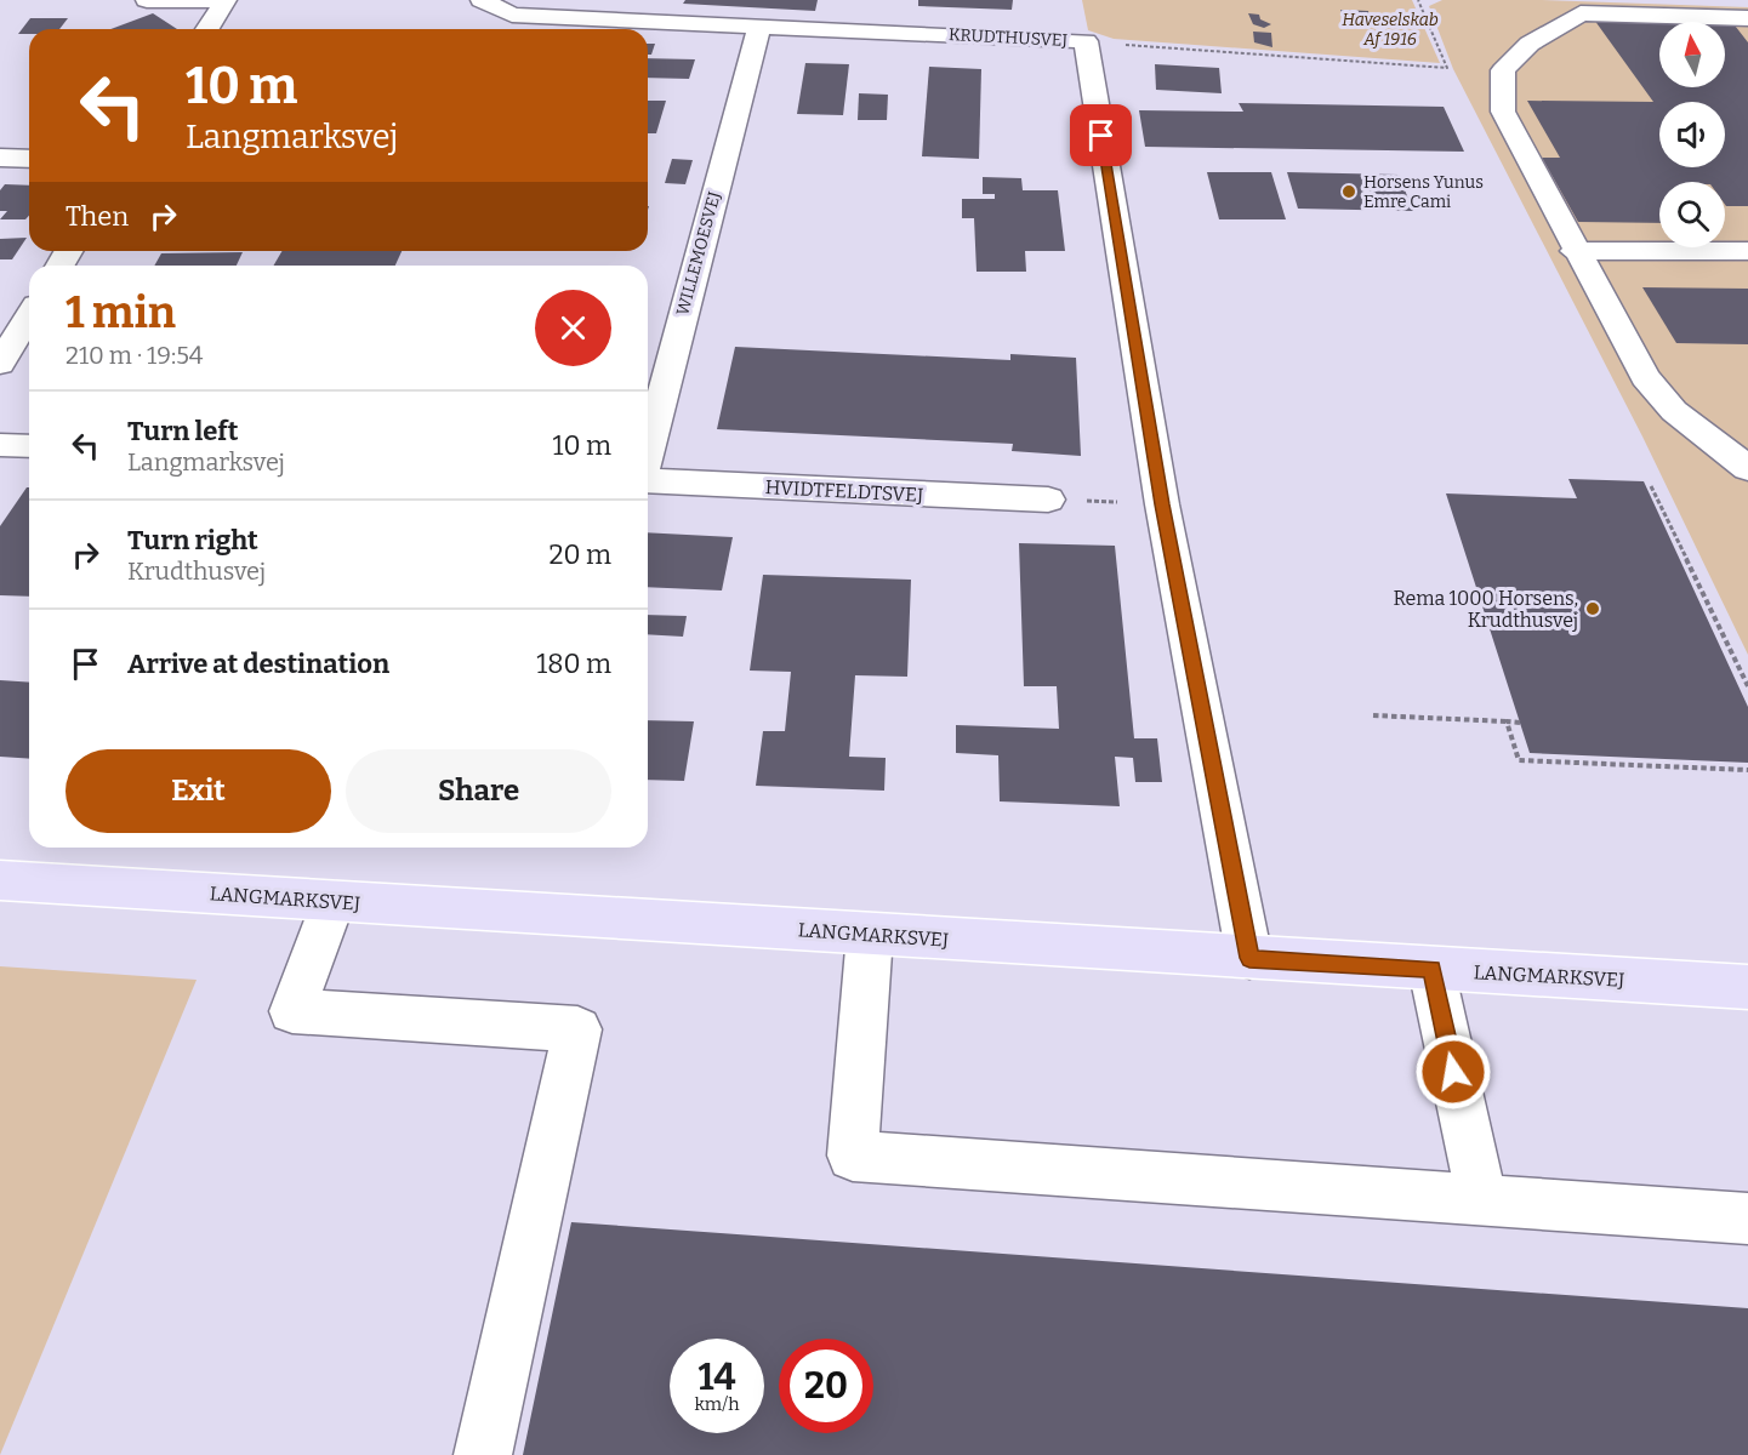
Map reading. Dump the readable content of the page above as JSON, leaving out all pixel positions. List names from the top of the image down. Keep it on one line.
{"streets":{"main road":["LANGMARKSVEJ"],"street":["KRUDTHUSVEJ","WILLEMOESVEJ","HVIDTFELDTSVEJ"]},"crossings":[["KRUDTHUSVEJ","WILLEMOESVEJ"],["KRUDTHUSVEJ","LANGMARKSVEJ"]],"parks":["Haveselskab Af 1916"],"places":["Horsens Yunus Emre Cami","Rema 1000 Horsens, Krudthusvej"],"north":"top","page":{"turn":["10 m","Langmarksvej"],"then":"Then","heading":["1 min","210 m · 19:54"],"list":[{"name":"Turn left","note":"Langmarksvej","value":"10 m"},{"name":"Turn right","note":"Krudthusvej","value":"20 m"},{"name":"Arrive at destination","value":"180 m"}],"buttons":["Exit","Share"],"speed":"14 km/h","limit":"20"}}
